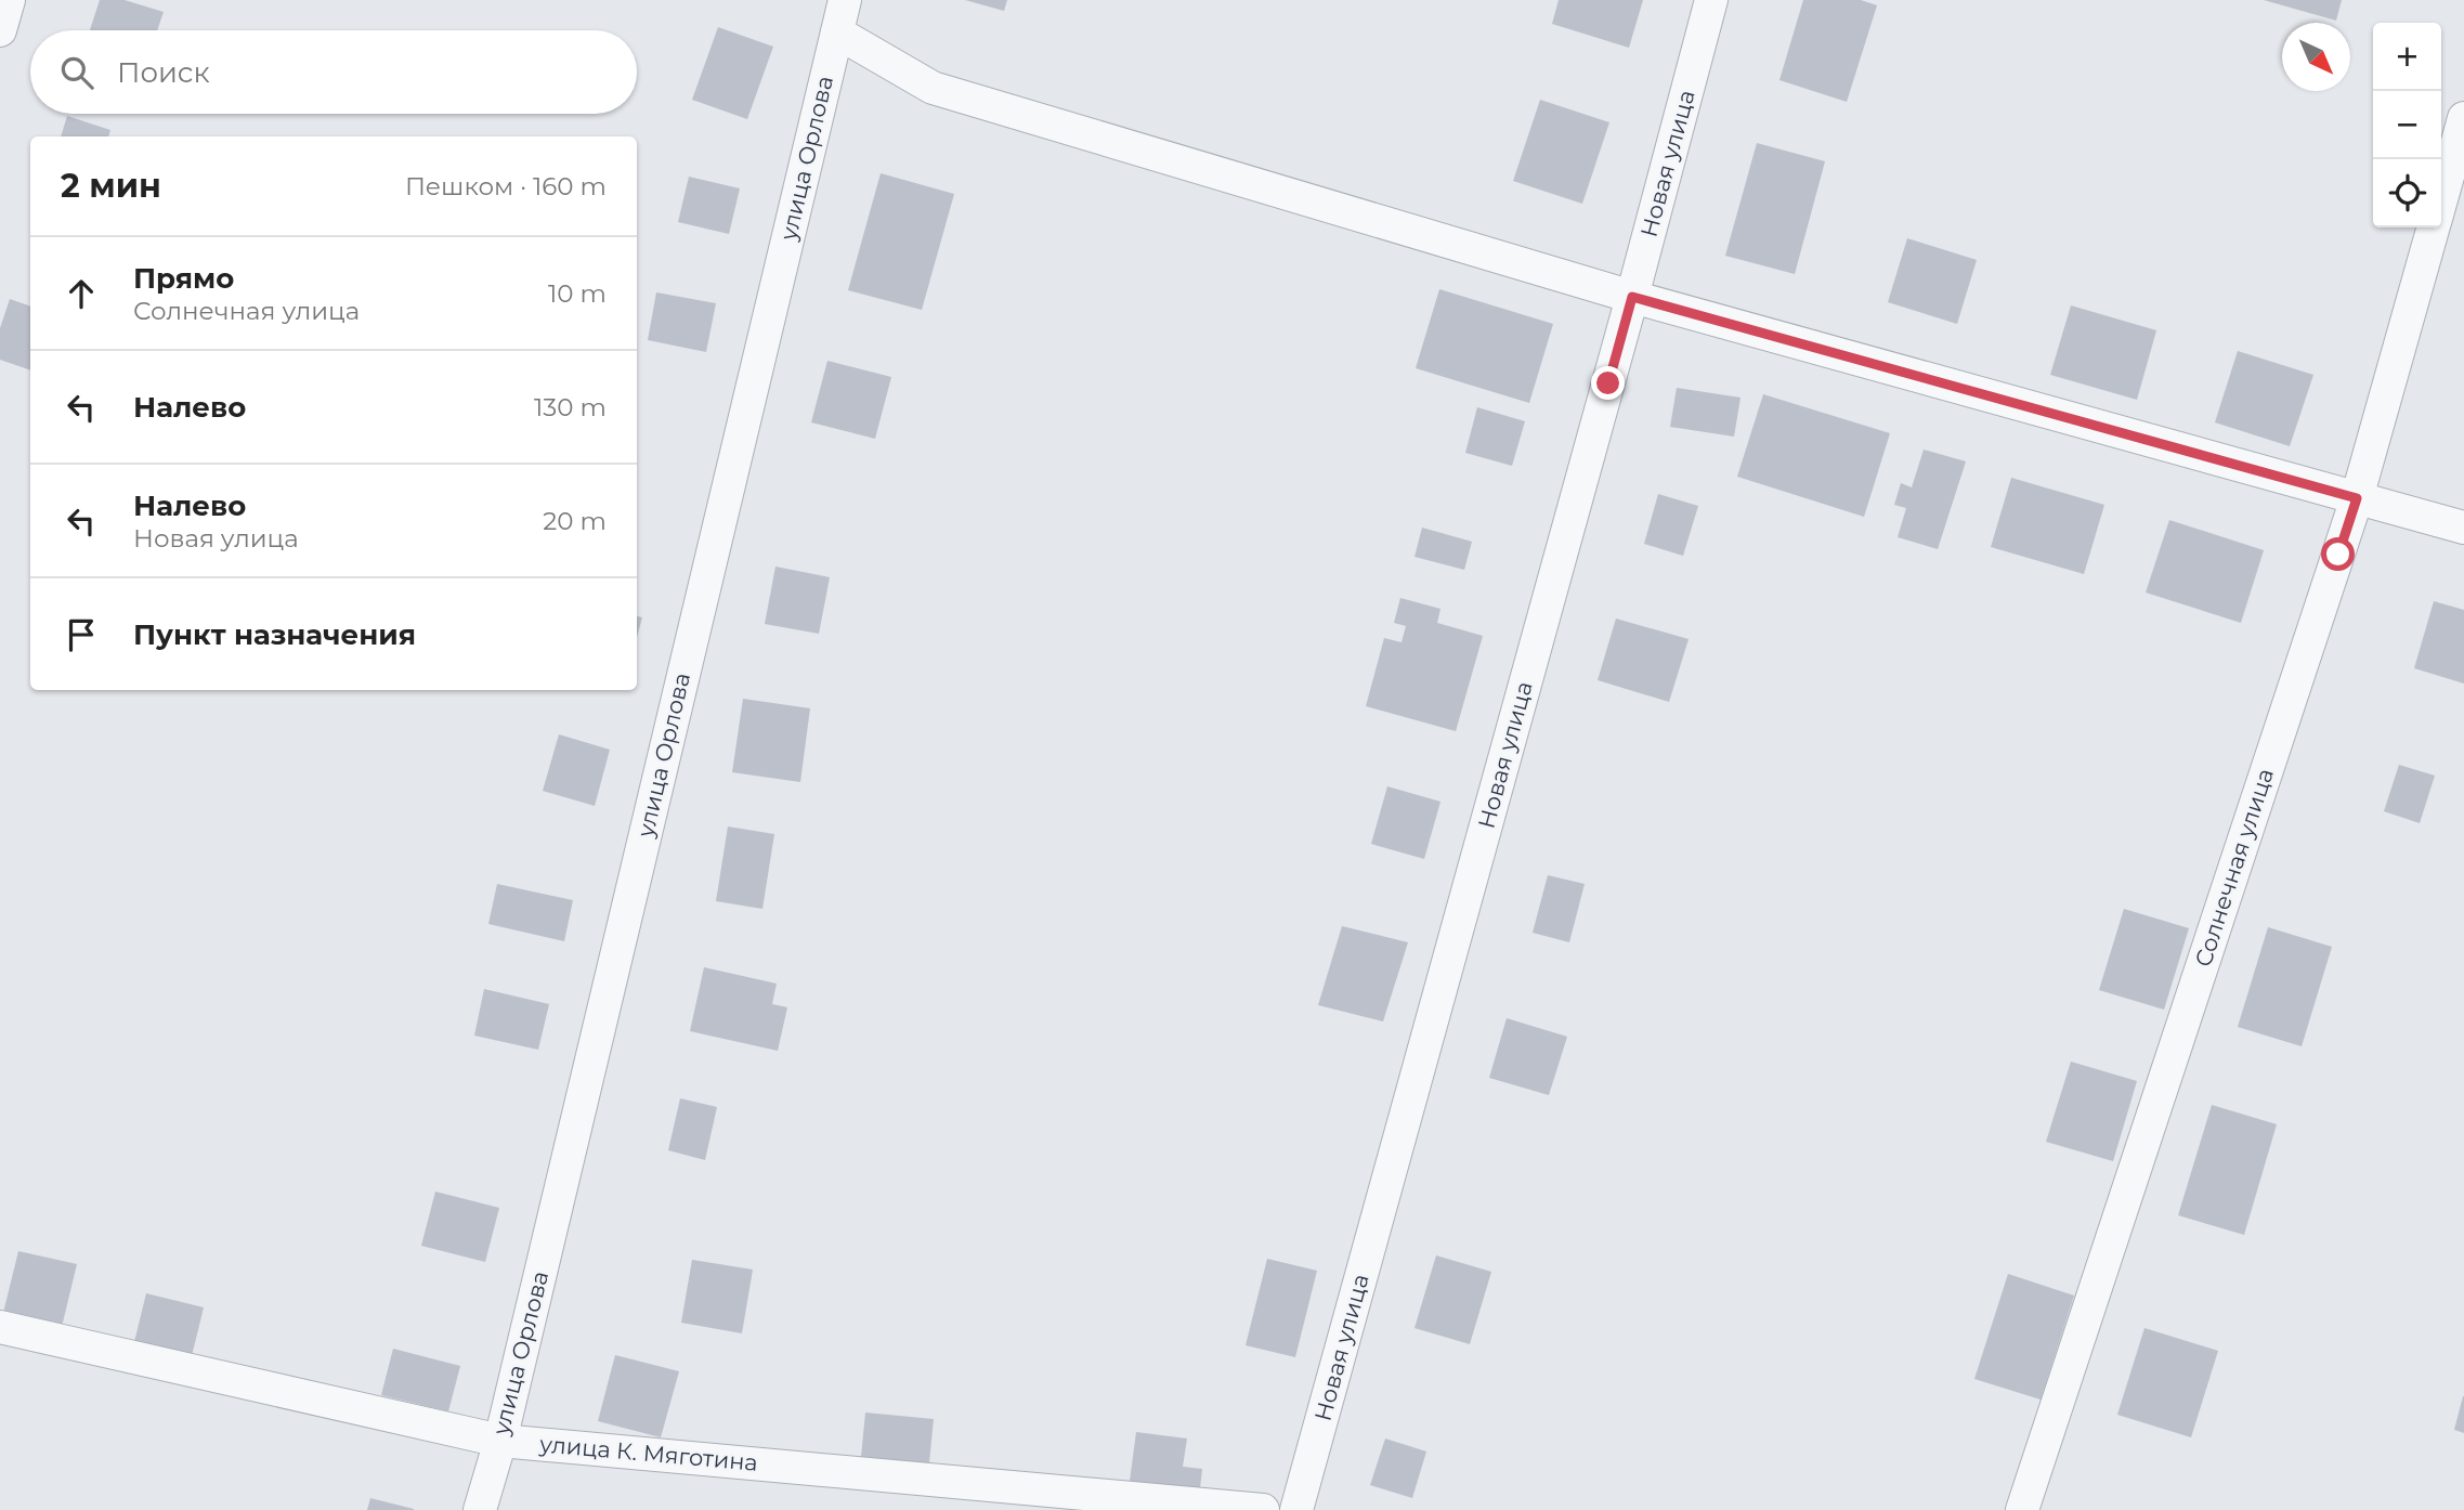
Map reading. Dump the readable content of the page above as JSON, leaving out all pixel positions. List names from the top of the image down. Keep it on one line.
{"streets":{"street":["улица Орлова","Новая улица","Солнечная улица","улица К. Мяготина"]},"crossings":[["улица Орлова","улица К. Мяготина"]],"north":"bottom right","page":{"map_buttons":["+","−"],"search":"Поиск","heading":["2 мин","Пешком · 160 m"],"list":[["Прямо","Солнечная улица","10 m"],["Налево","130 m"],["Налево","Новая улица","20 m"],"Пункт назначения"]}}
